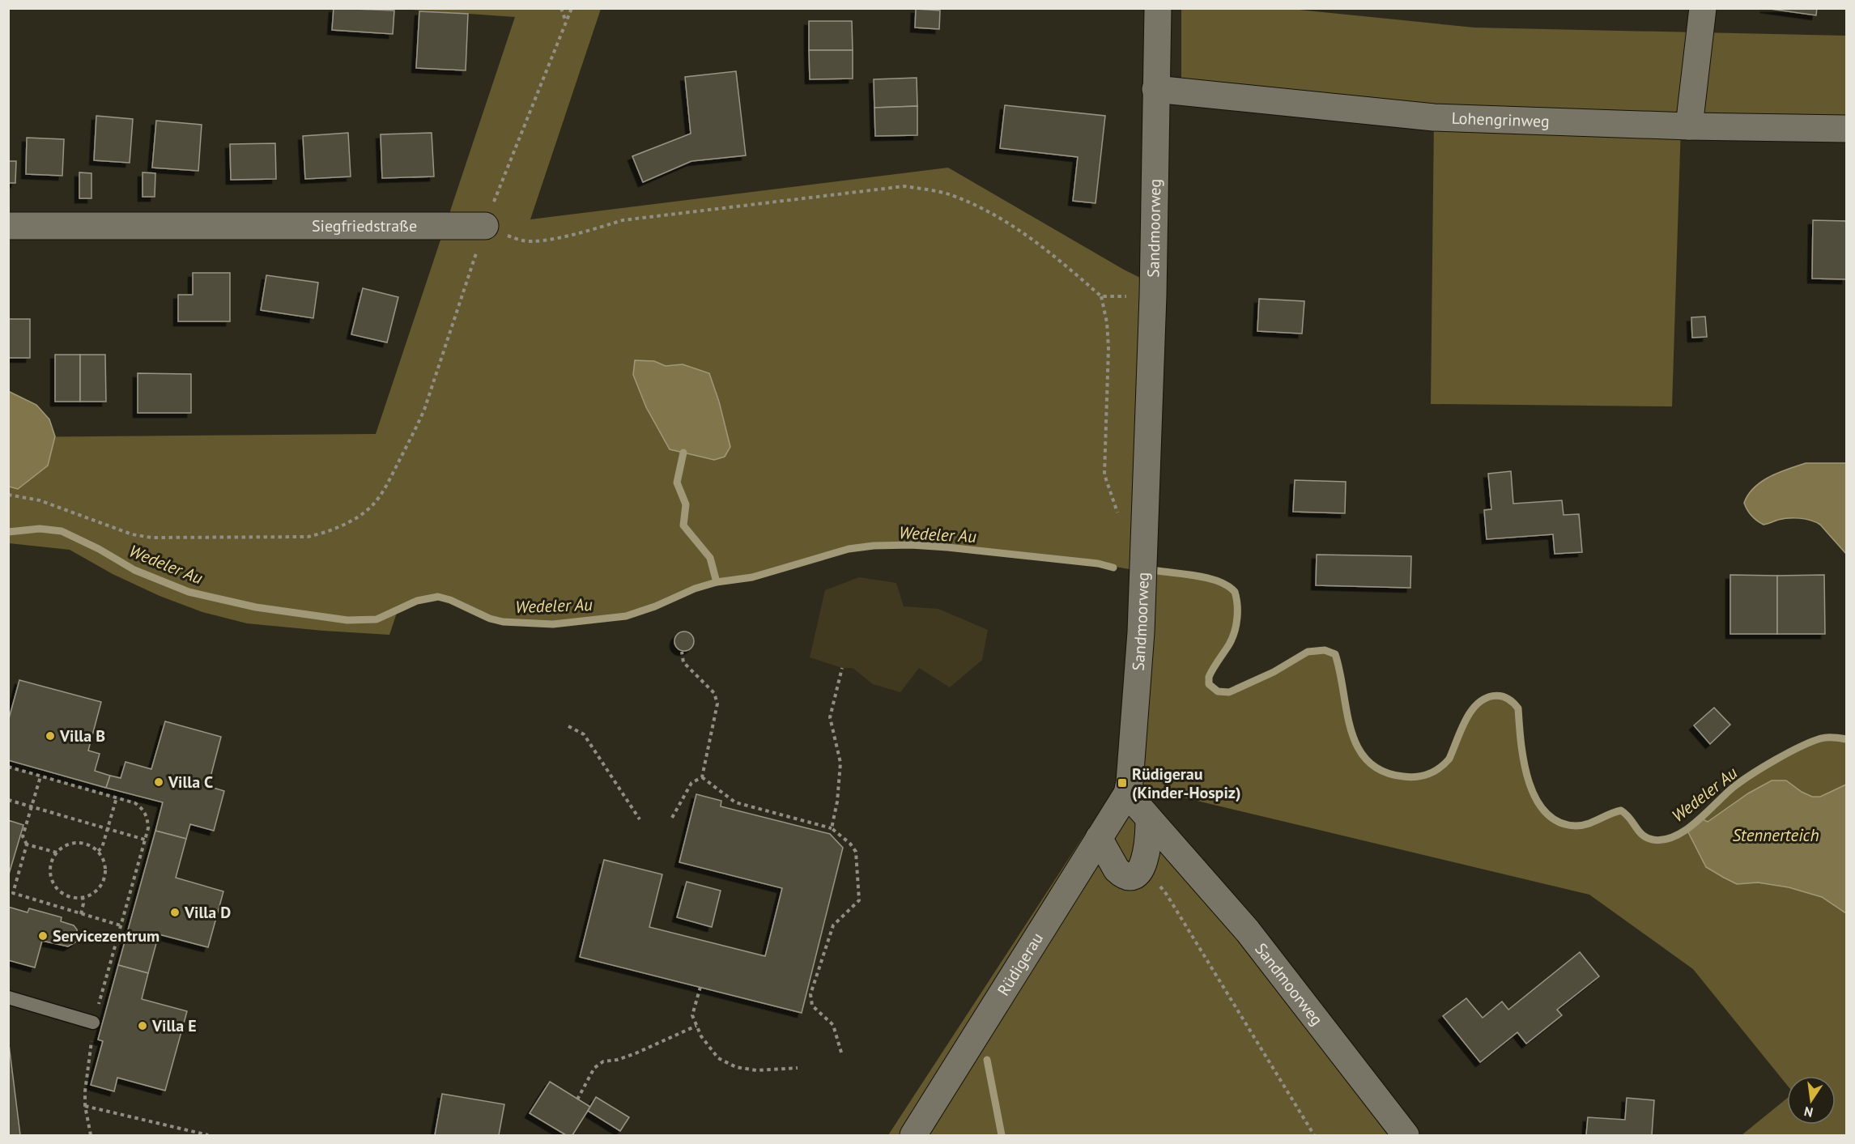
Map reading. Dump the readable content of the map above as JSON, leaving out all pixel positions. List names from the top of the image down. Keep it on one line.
{"streets":{"street":["Lohengrinweg","Siegfriedstraße","Sandmoorweg","Rüdigerau"]},"crossings":[["Lohengrinweg","Sandmoorweg"],["Sandmoorweg","Rüdigerau"]],"water":["Wedeler Au","Stennerteich"],"places":{"other":["Villa B","Villa C","Villa D","Servicezentrum","Villa E"],"transit":["Rüdigerau (Kinder-Hospiz)"]},"north":"bottom"}
